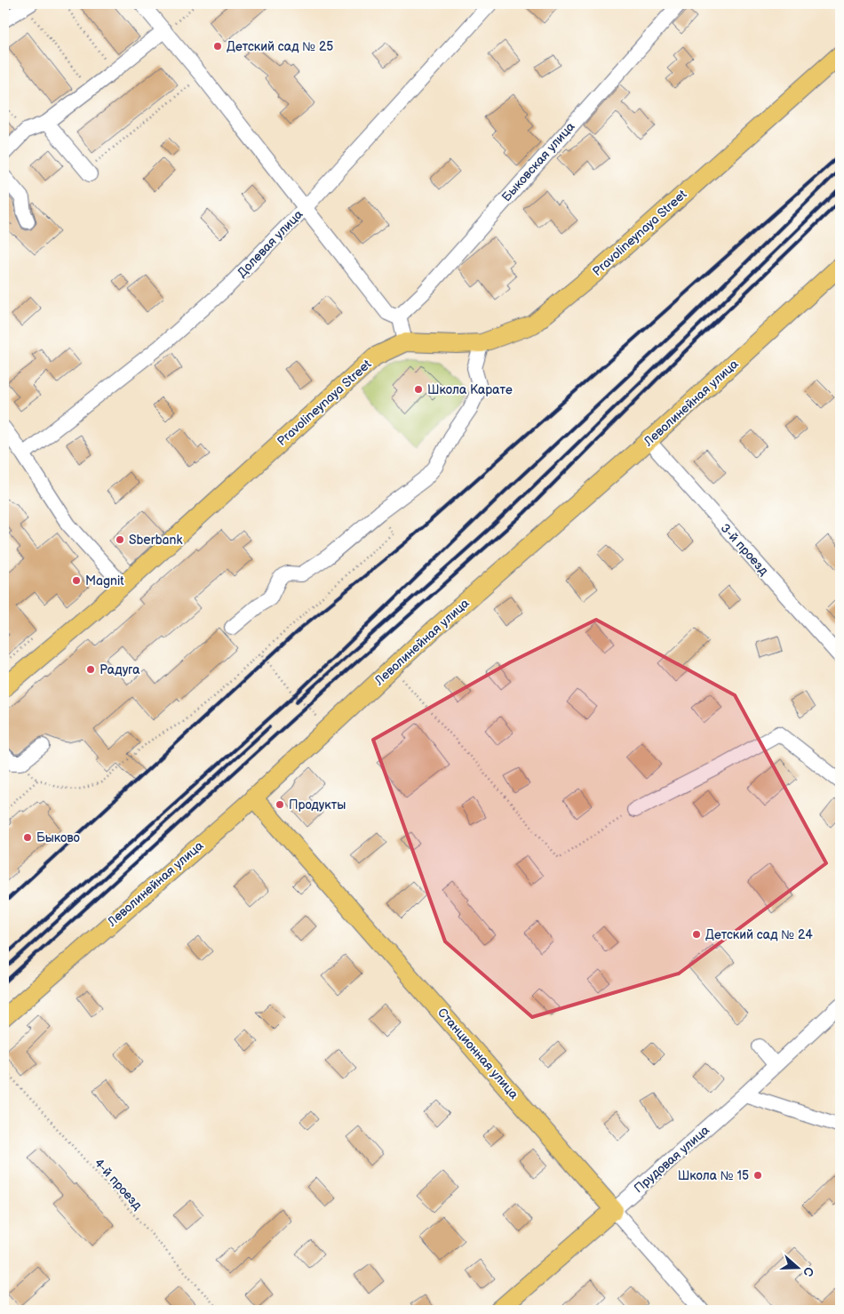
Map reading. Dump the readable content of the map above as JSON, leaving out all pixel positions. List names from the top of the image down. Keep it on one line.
{"streets":{"main road":["Pravolineynaya Street","Леволинейная улица","Станционная улица","Прудовая улица"],"street":["Быковская улица","Долевая улица","3-й проезд"],"path":["4-й проезд"]},"crossings":[["Леволинейная улица","3-й проезд"],["Леволинейная улица","Станционная улица"],["Станционная улица","Прудовая улица"]],"places":["Детский сад № 25","Школа Карате","Sberbank","Magnit","Радуга","Продукты","Быково","Детский сад № 24","Школа № 15"],"north":"right"}
